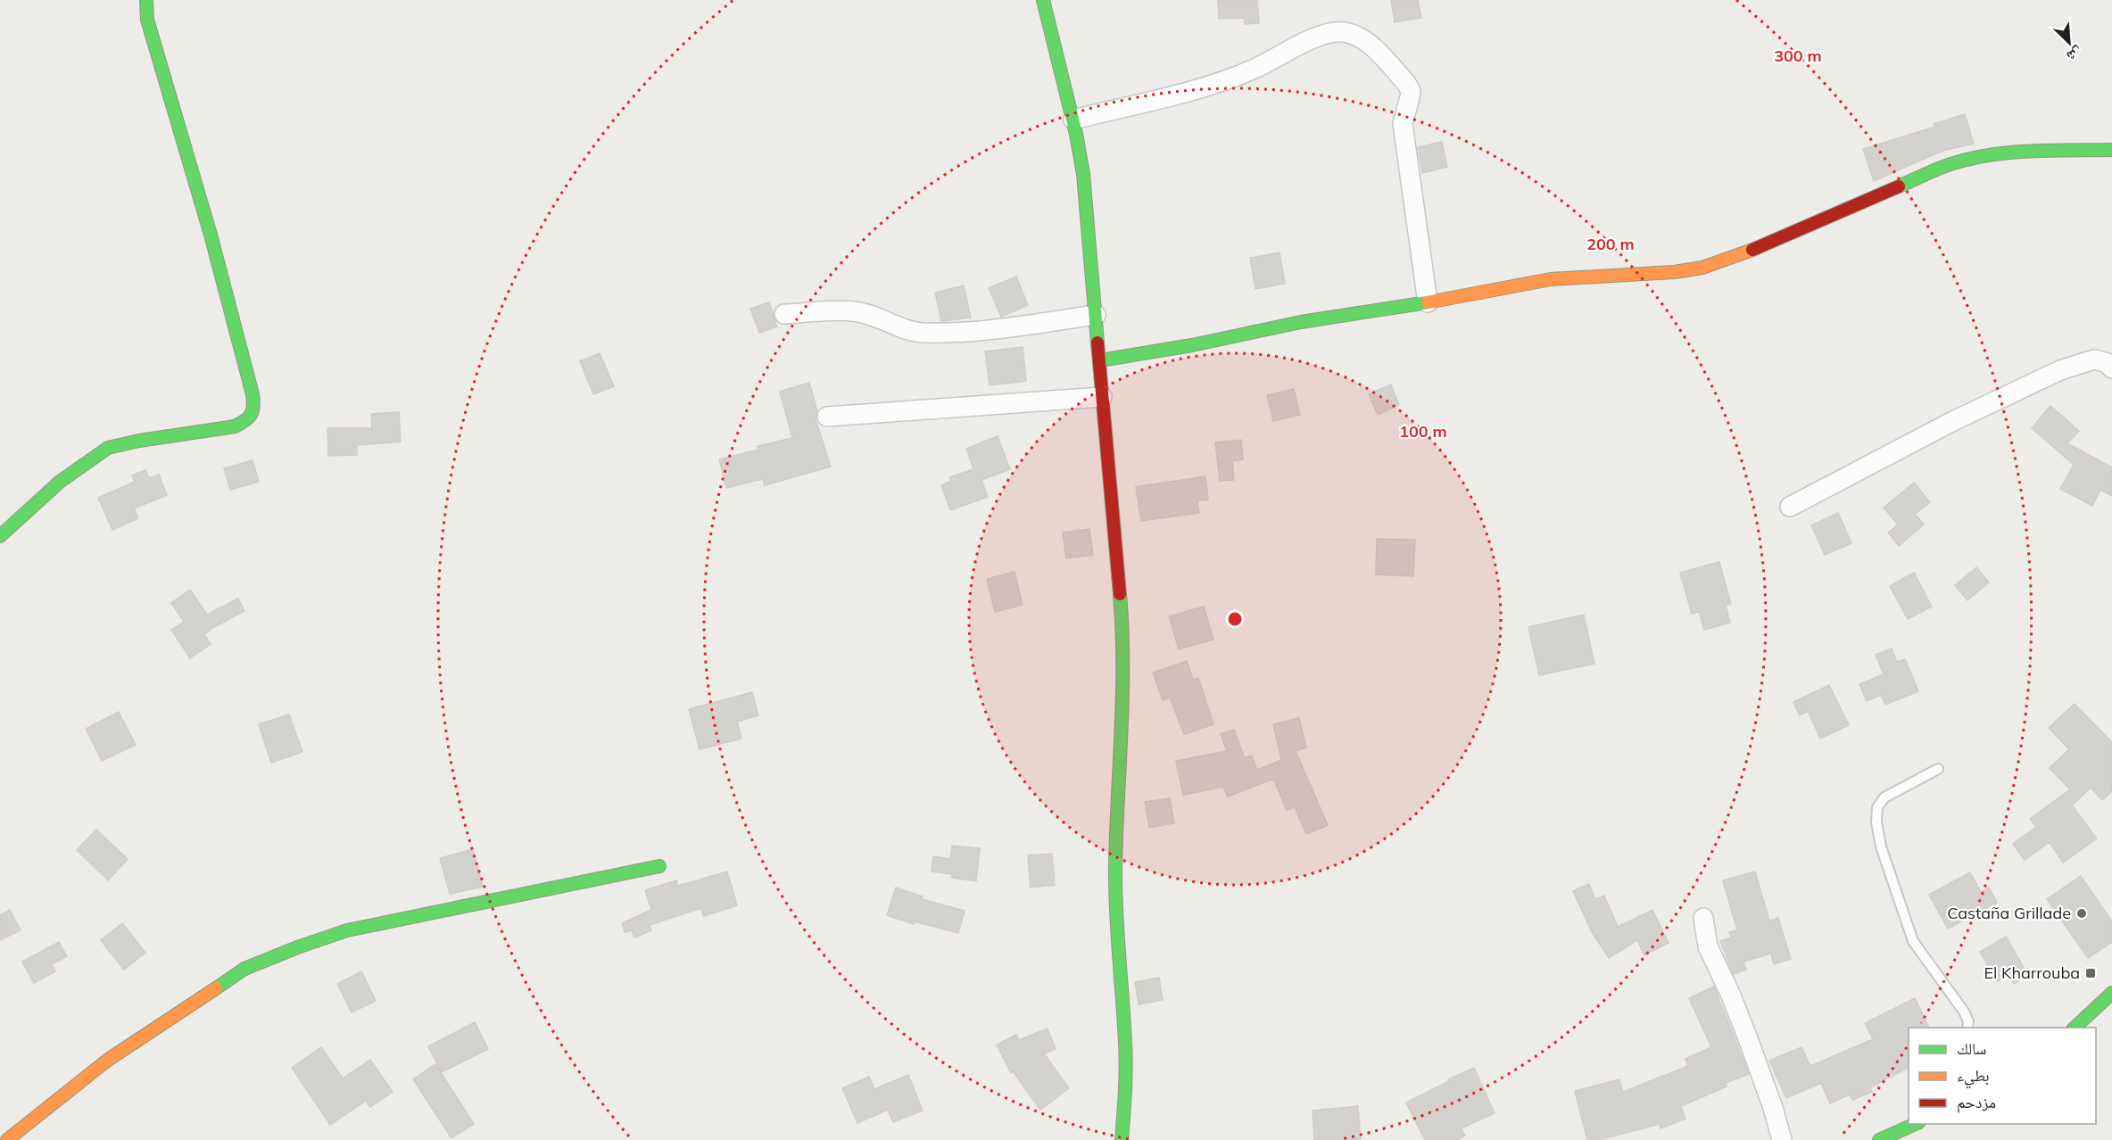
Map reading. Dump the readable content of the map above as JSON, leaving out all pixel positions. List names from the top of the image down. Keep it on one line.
{"places":{"other":["Castaña Grillade"],"transit":["El Kharrouba"]},"legend":["سالك","بطيء","مزدحم"],"north":"bottom right","rings":["300 m","200 m","100 m"]}
